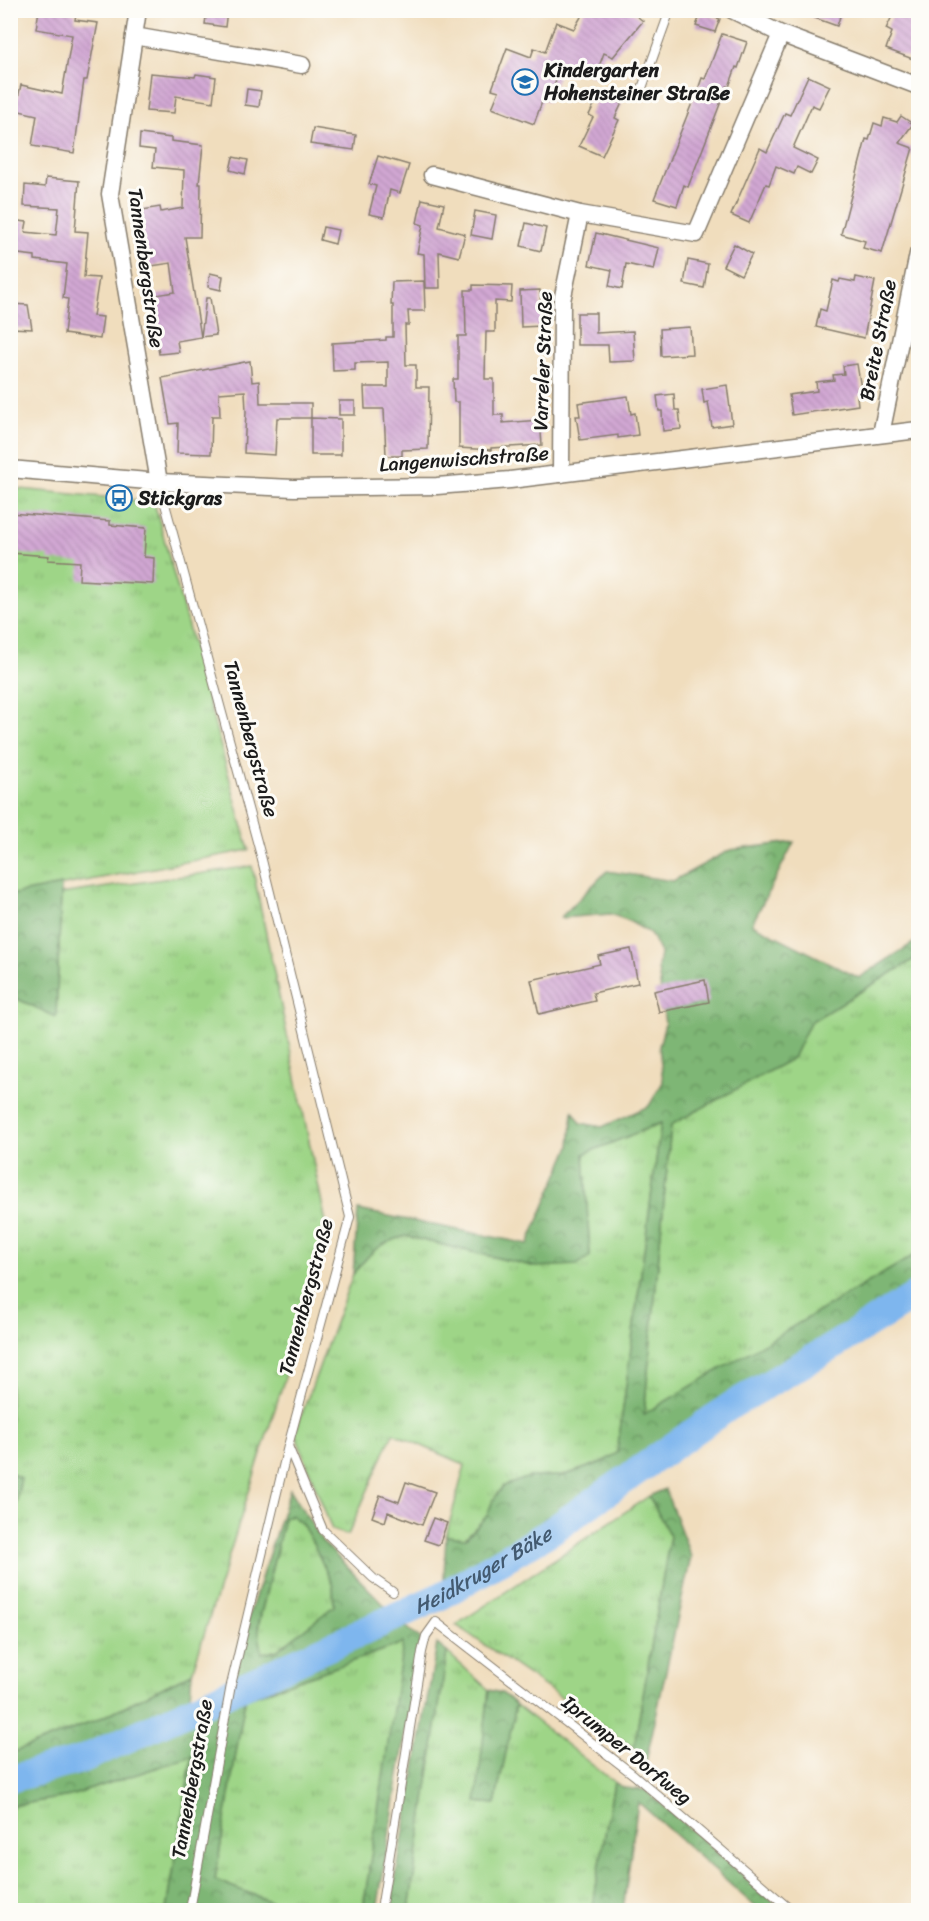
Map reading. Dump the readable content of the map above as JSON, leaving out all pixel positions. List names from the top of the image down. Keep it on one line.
{"streets":{"street":["Tannenbergstraße","Breite Straße","Varreler Straße","Langenwischstraße"],"lane":["Iprumper Dorfweg"]},"crossings":[["Tannenbergstraße","Langenwischstraße"],["Breite Straße","Langenwischstraße"],["Varreler Straße","Langenwischstraße"]],"water":["Heidkruger Bäke"],"places":{"school or university":["Kindergarten Hohensteiner Straße"],"bus stop":["Stickgras"]}}
